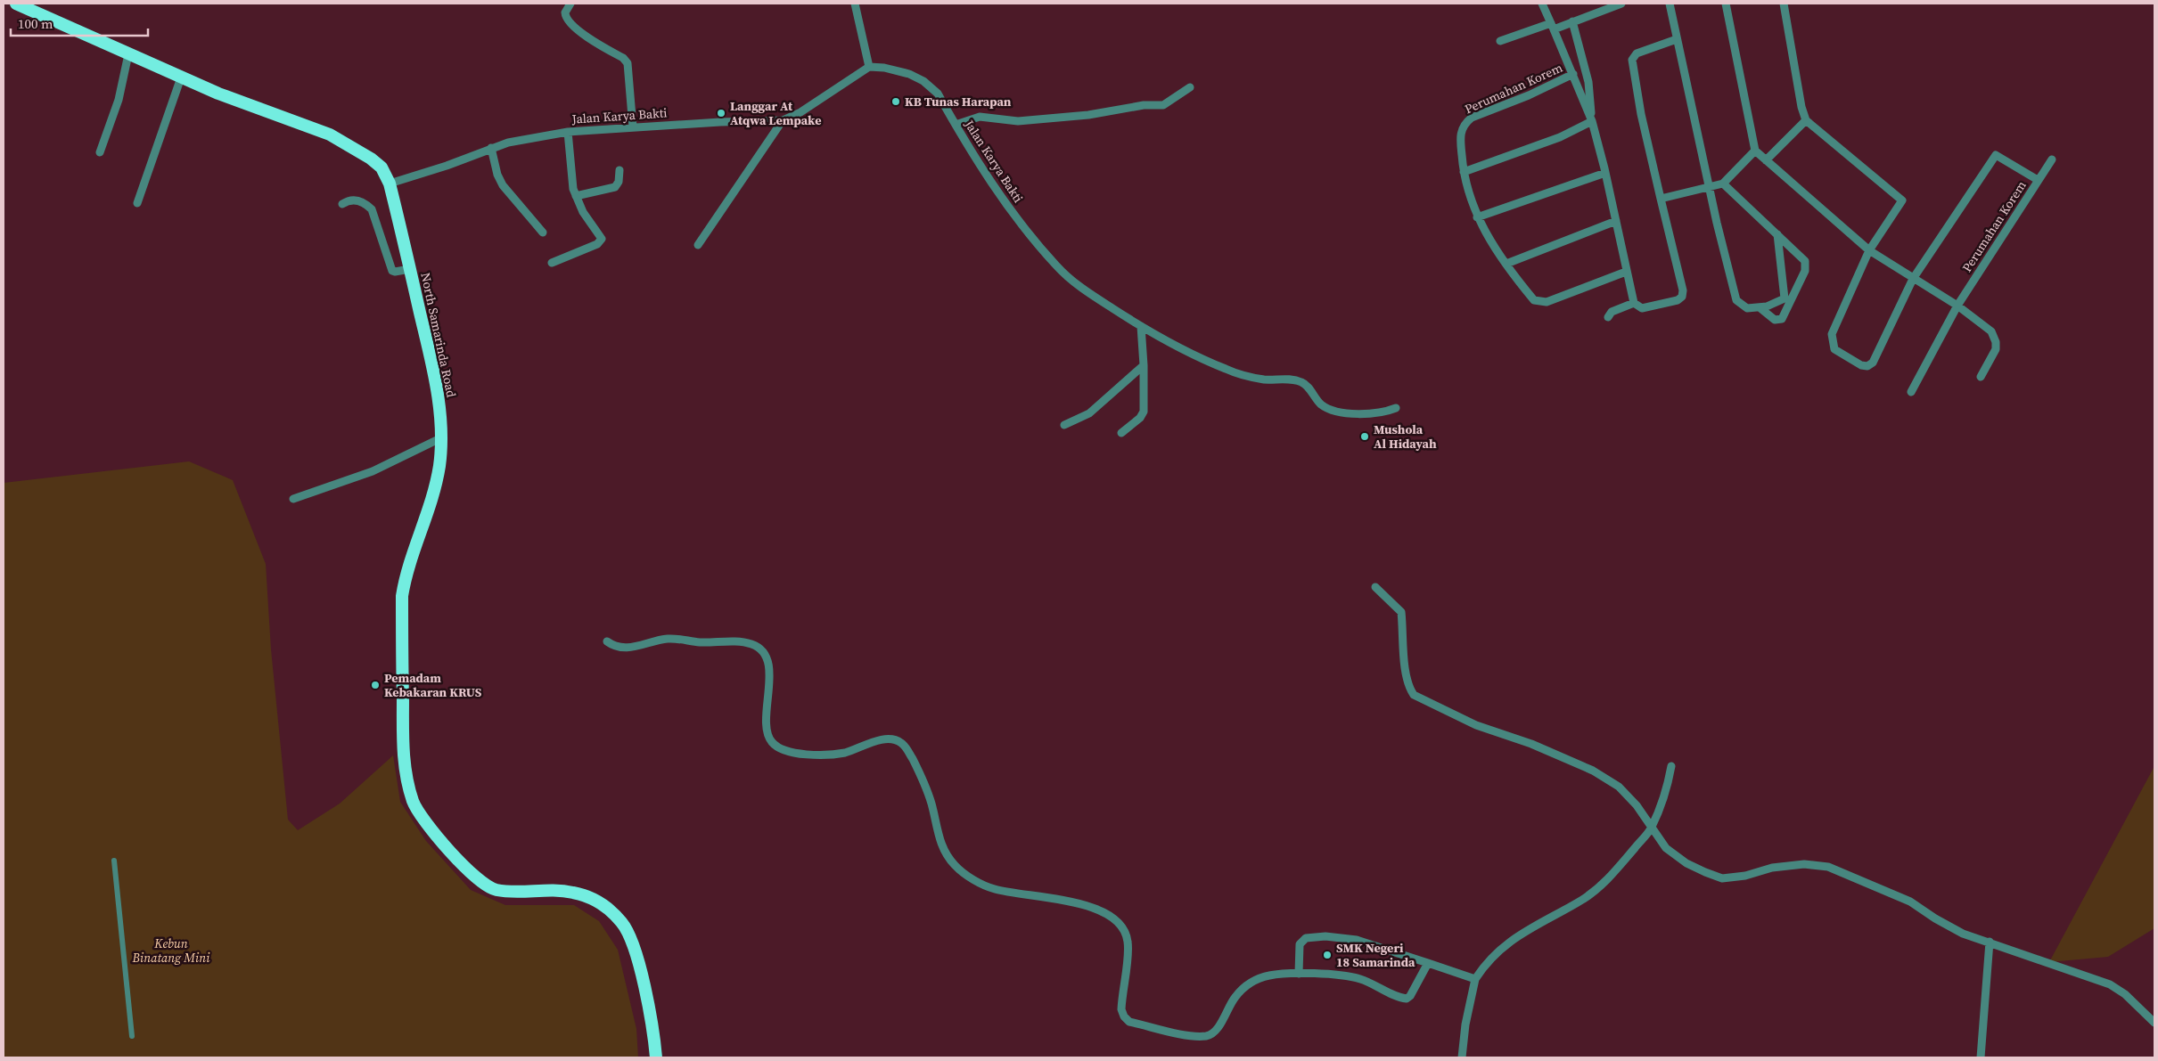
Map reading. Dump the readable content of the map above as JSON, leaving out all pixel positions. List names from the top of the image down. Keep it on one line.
{"streets":{"highway":["North Samarinda Road"],"street":["Perumahan Korem","Jalan Karya Bakti"]},"crossings":[["Jalan Karya Bakti","North Samarinda Road"]],"parks":["Kebun Binatang Mini"],"places":["KB Tunas Harapan","Langgar At Atqwa Lempake","Mushola Al Hidayah","Pemadam Kebakaran KRUS","SMK Negeri 18 Samarinda"],"scale_bar":"100 m"}
